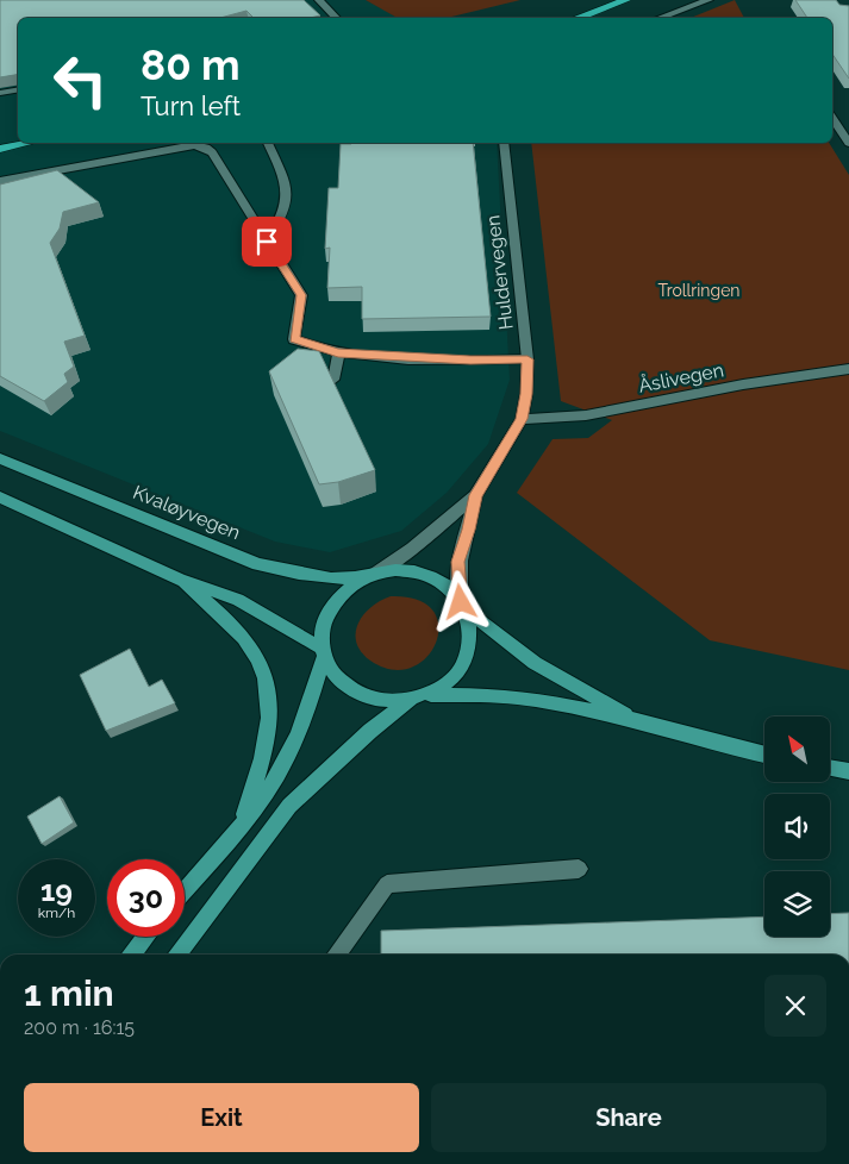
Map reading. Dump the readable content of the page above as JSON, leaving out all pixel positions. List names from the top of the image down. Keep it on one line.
{"streets":{"main road":["Kvaløyvegen"],"street":["Huldervegen","Åslivegen"]},"crossings":[["Huldervegen","Åslivegen"],["Huldervegen","Kvaløyvegen"]],"parks":["Trollringen"],"north":"top left","page":{"turn":["80 m","Turn left"],"speed":"19 km/h","limit":"30","heading":["1 min","200 m · 16:15"],"buttons":["Exit","Share"]}}
